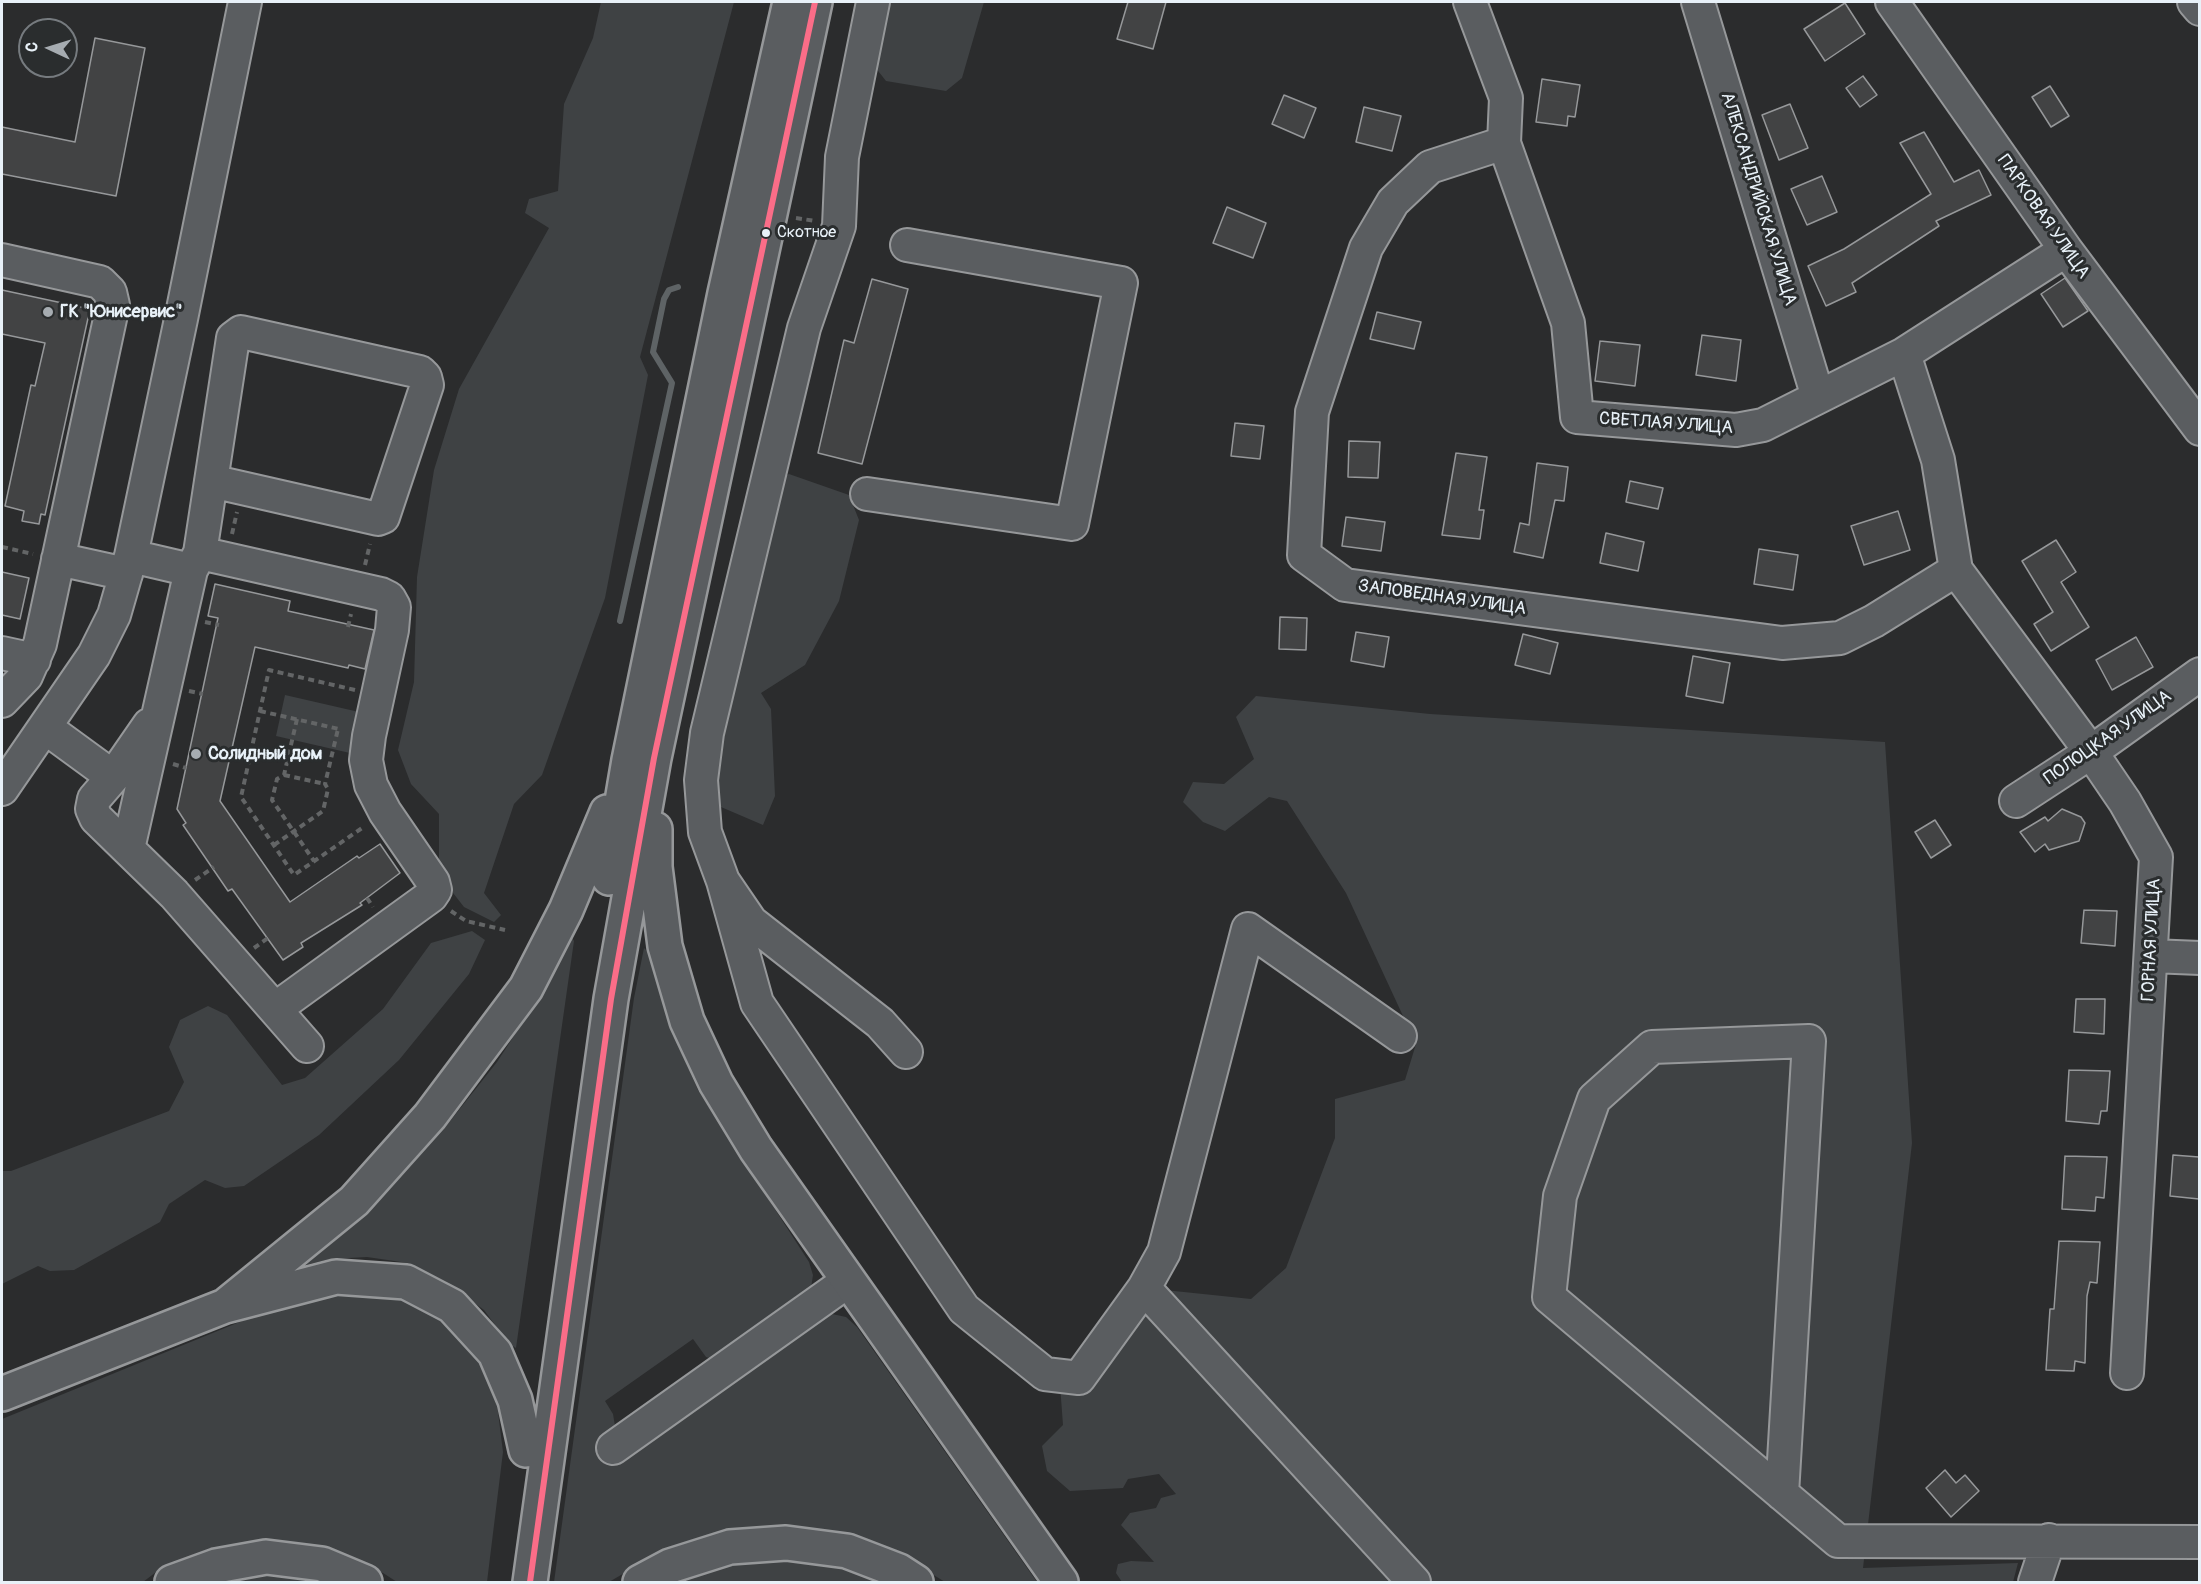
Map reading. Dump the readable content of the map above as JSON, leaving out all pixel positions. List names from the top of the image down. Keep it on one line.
{"streets":{"street":["АЛЕКСАНДРИЙСКАЯ УЛИЦА","ПАРКОВАЯ УЛИЦА","СВЕТЛАЯ УЛИЦА","ЗАПОВЕДНАЯ УЛИЦА","ПОЛОЦКАЯ УЛИЦА","ГОРНАЯ УЛИЦА"]},"crossings":[["АЛЕКСАНДРИЙСКАЯ УЛИЦА","СВЕТЛАЯ УЛИЦА"],["ПАРКОВАЯ УЛИЦА","СВЕТЛАЯ УЛИЦА"],["СВЕТЛАЯ УЛИЦА","ЗАПОВЕДНАЯ УЛИЦА"],["ЗАПОВЕДНАЯ УЛИЦА","ГОРНАЯ УЛИЦА"],["ПОЛОЦКАЯ УЛИЦА","ГОРНАЯ УЛИЦА"]],"places":["Скотное","ГК \"Юнисервис\"","Солидный дом"],"north":"left"}
